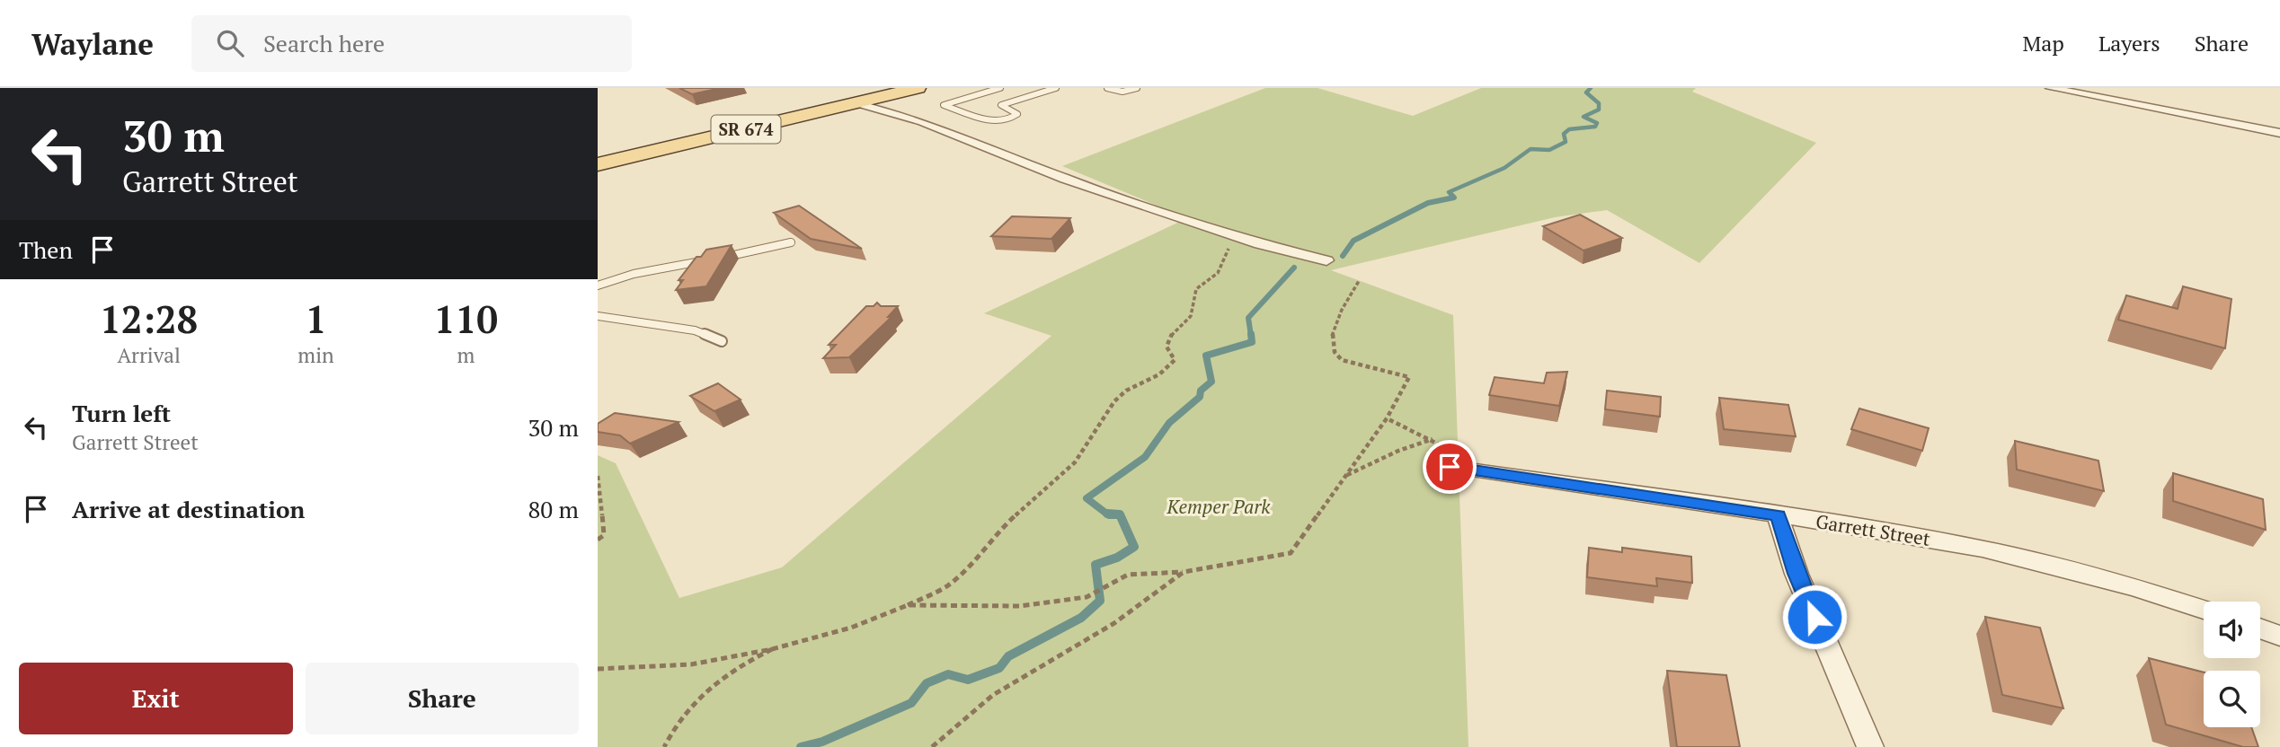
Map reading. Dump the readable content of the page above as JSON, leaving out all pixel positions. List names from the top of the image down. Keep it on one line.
{"streets":{"main road":["SR 674"],"street":["Garrett Street"]},"parks":["Kemper Park"],"page":{"header":"Waylane","search":"Search here","nav":["Map","Layers","Share"],"turn":["30 m","Garrett Street"],"then":"Then","eta":["12:28","Arrival","1","min","110","m"],"list":[{"name":"Turn left","note":"Garrett Street","value":"30 m"},{"name":"Arrive at destination","value":"80 m"}],"buttons":["Exit","Share"]}}
